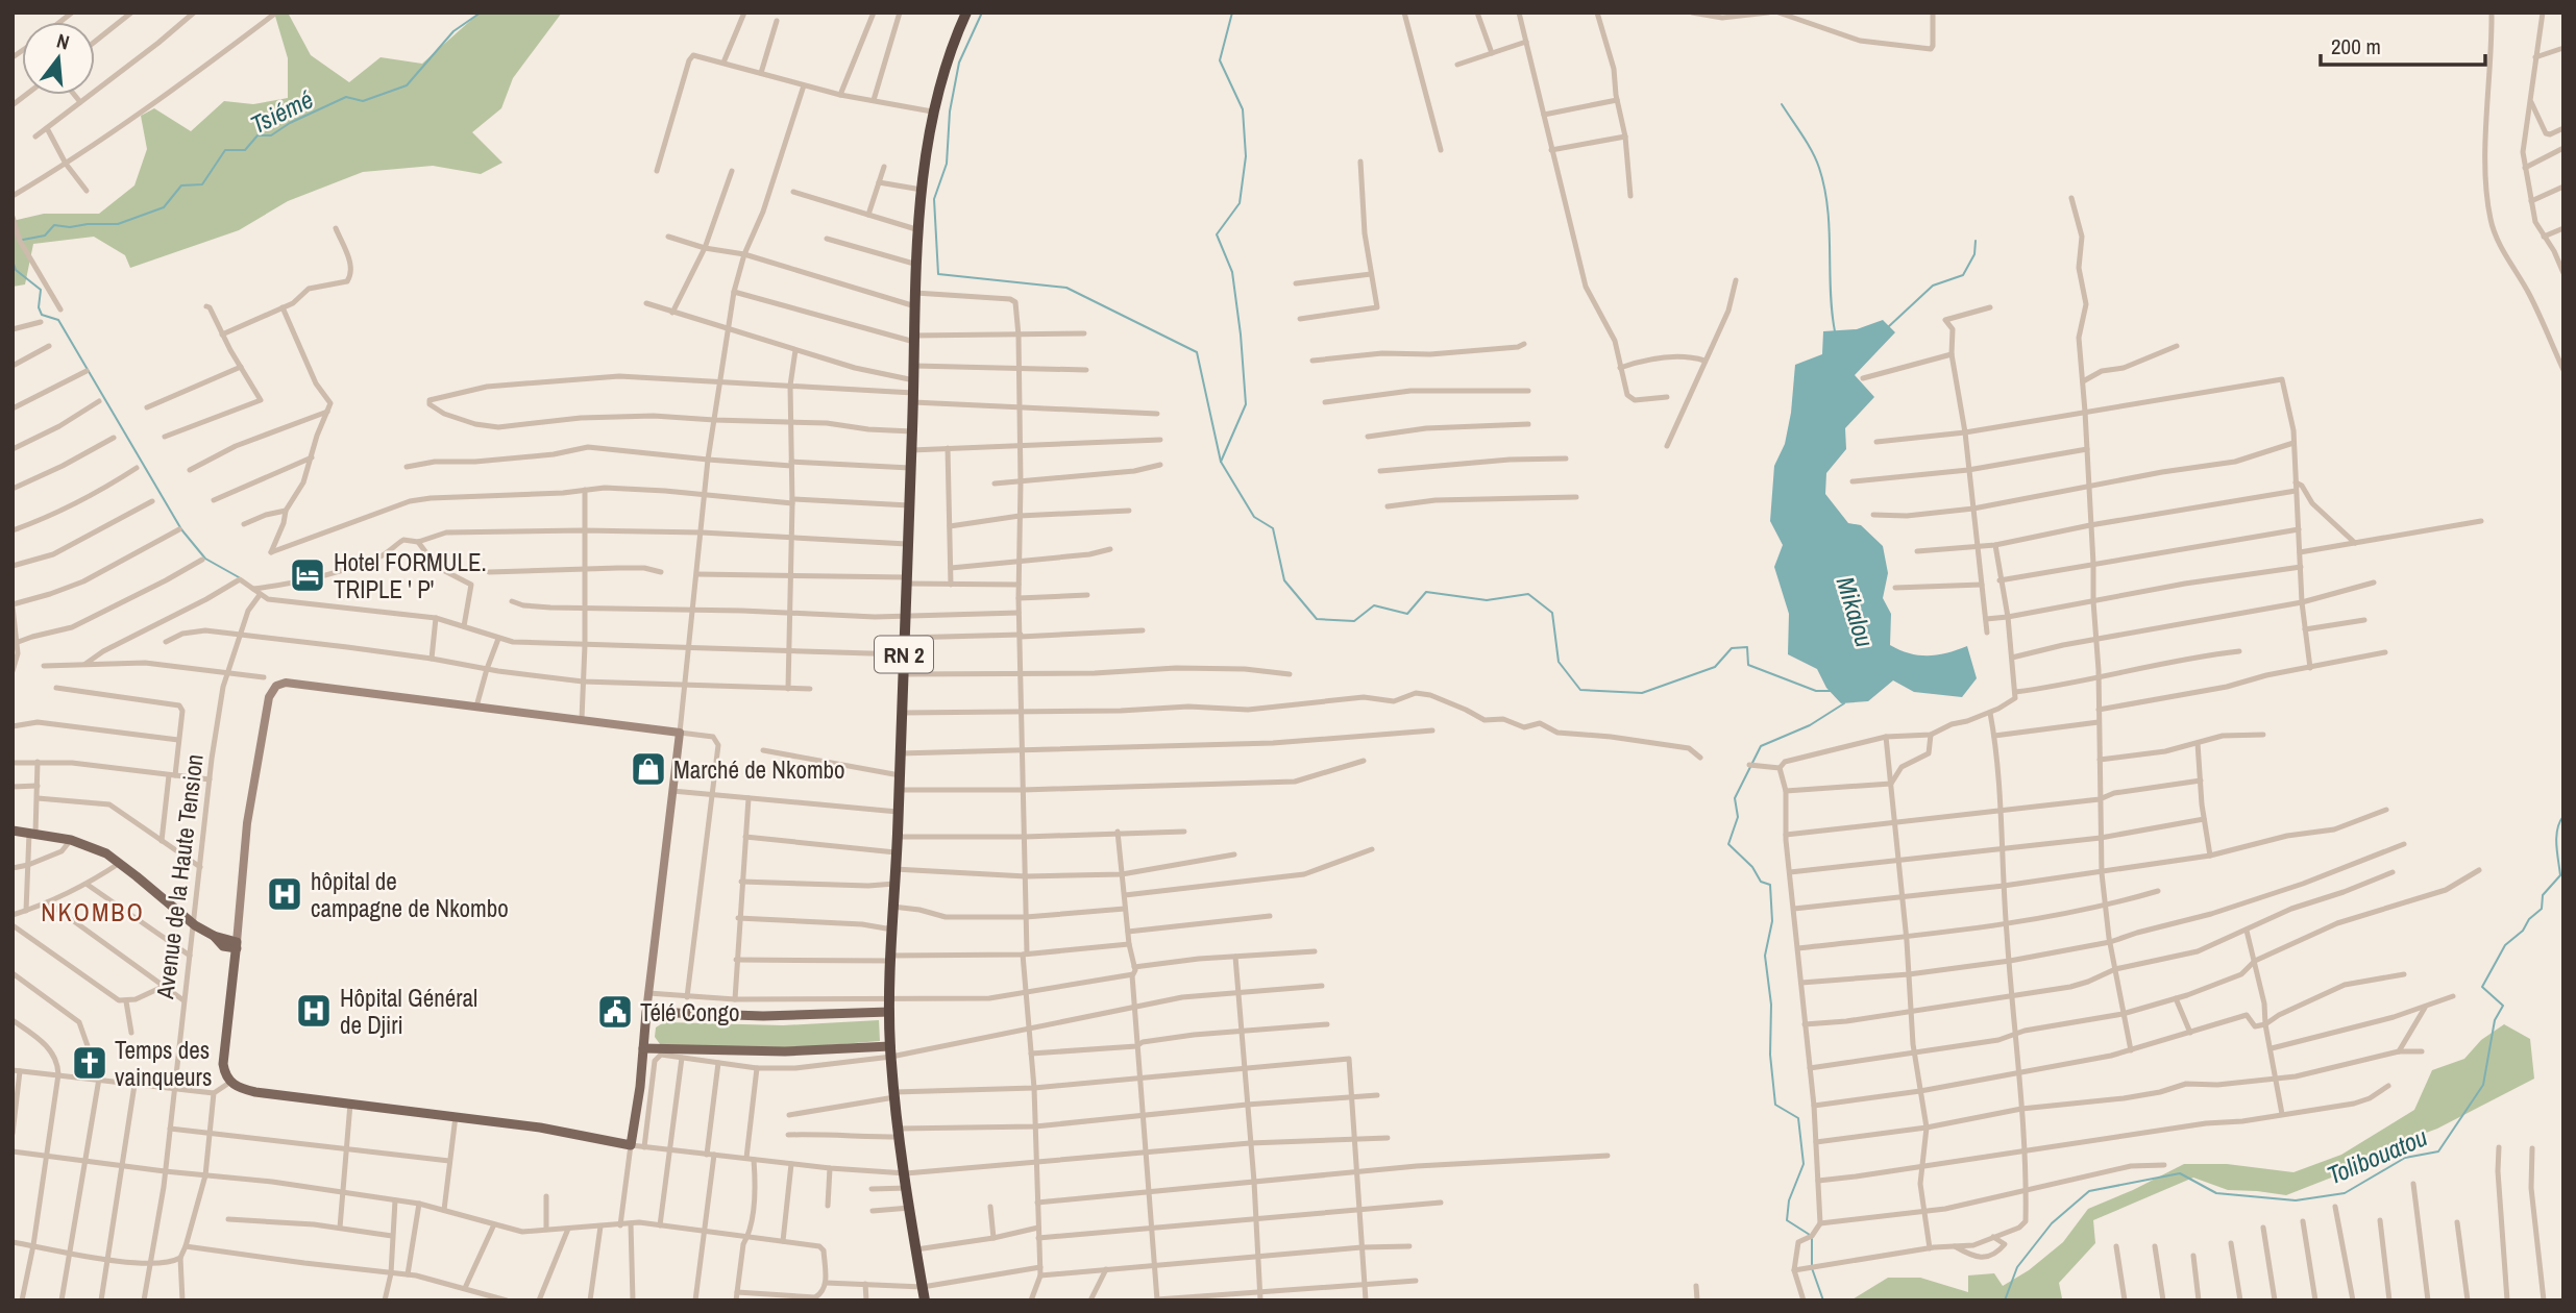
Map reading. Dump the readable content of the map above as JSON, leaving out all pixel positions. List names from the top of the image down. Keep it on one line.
{"streets":{"highway":["RN 2"],"street":["Avenue de la Haute Tension"]},"districts":["NKOMBO"],"water":["Tsiémé","Mikalou","Tolibouatou"],"places":{"hotel":["Hotel FORMULE. TRIPLE ' P'"],"shop":["Marché de Nkombo"],"hospital":["hôpital de campagne de Nkombo","Hôpital Général de Djiri"],"public building":["Télé Congo"],"church":["Temps des vainqueurs"]},"scale_bar":"200 m","north":"top"}
